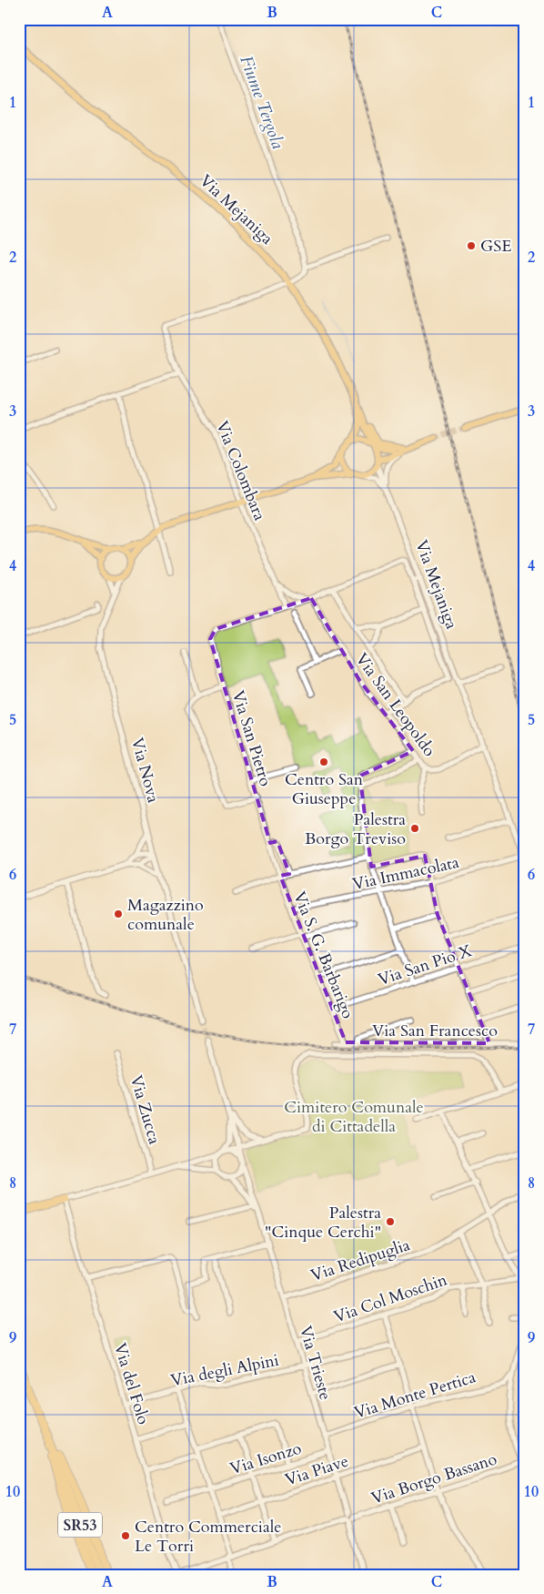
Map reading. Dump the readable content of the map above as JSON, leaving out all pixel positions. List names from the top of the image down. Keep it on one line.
{"streets":{"highway":["SR53"],"main road":["Via Mejaniga","Via Nova"],"street":["Via Colombara","Via San Leopoldo","Via San Pietro","Via Immacolata","Via S. G. Barbarigo","Via San Pio X","Via San Francesco","Via Zucca","Via Redipuglia","Via Col Moschin","Via Trieste","Via degli Alpini","Via del Folo","Via Monte Pertica","Via Isonzo","Via Piave","Via Borgo Bassano"]},"crossings":[["Via Mejaniga","Via Colombara"],["Via Mejaniga","Via San Leopoldo"],["Via Mejaniga","Via Nova"],["Via Mejaniga","Via Immacolata"],["Via Colombara","Via San Pietro"],["Via Colombara","Via Nova"],["Via San Pietro","Via S. G. Barbarigo"],["Via Immacolata","Via S. G. Barbarigo"],["Via S. G. Barbarigo","Via San Pio X"],["Via S. G. Barbarigo","Via San Francesco"],["Via Redipuglia","Via Trieste"],["Via Col Moschin","Via Trieste"],["Via Trieste","Via degli Alpini"],["Via Trieste","Via Monte Pertica"],["Via Trieste","Via Isonzo"],["Via Trieste","Via Piave"],["Via Trieste","Via Borgo Bassano"],["Via degli Alpini","Via del Folo"],["Via del Folo","Via Borgo Bassano"]],"water":["Fiume Tergola"],"parks":["Cimitero Comunale di Cittadella"],"places":["GSE","Centro San Giuseppe","Palestra Borgo Treviso","Magazzino comunale","Palestra \"Cinque Cerchi\"","Centro Commerciale Le Torri"],"grid":{"columns":["A","B","C"],"rows":["1","2","3","4","5","6","7","8","9","10"]}}
